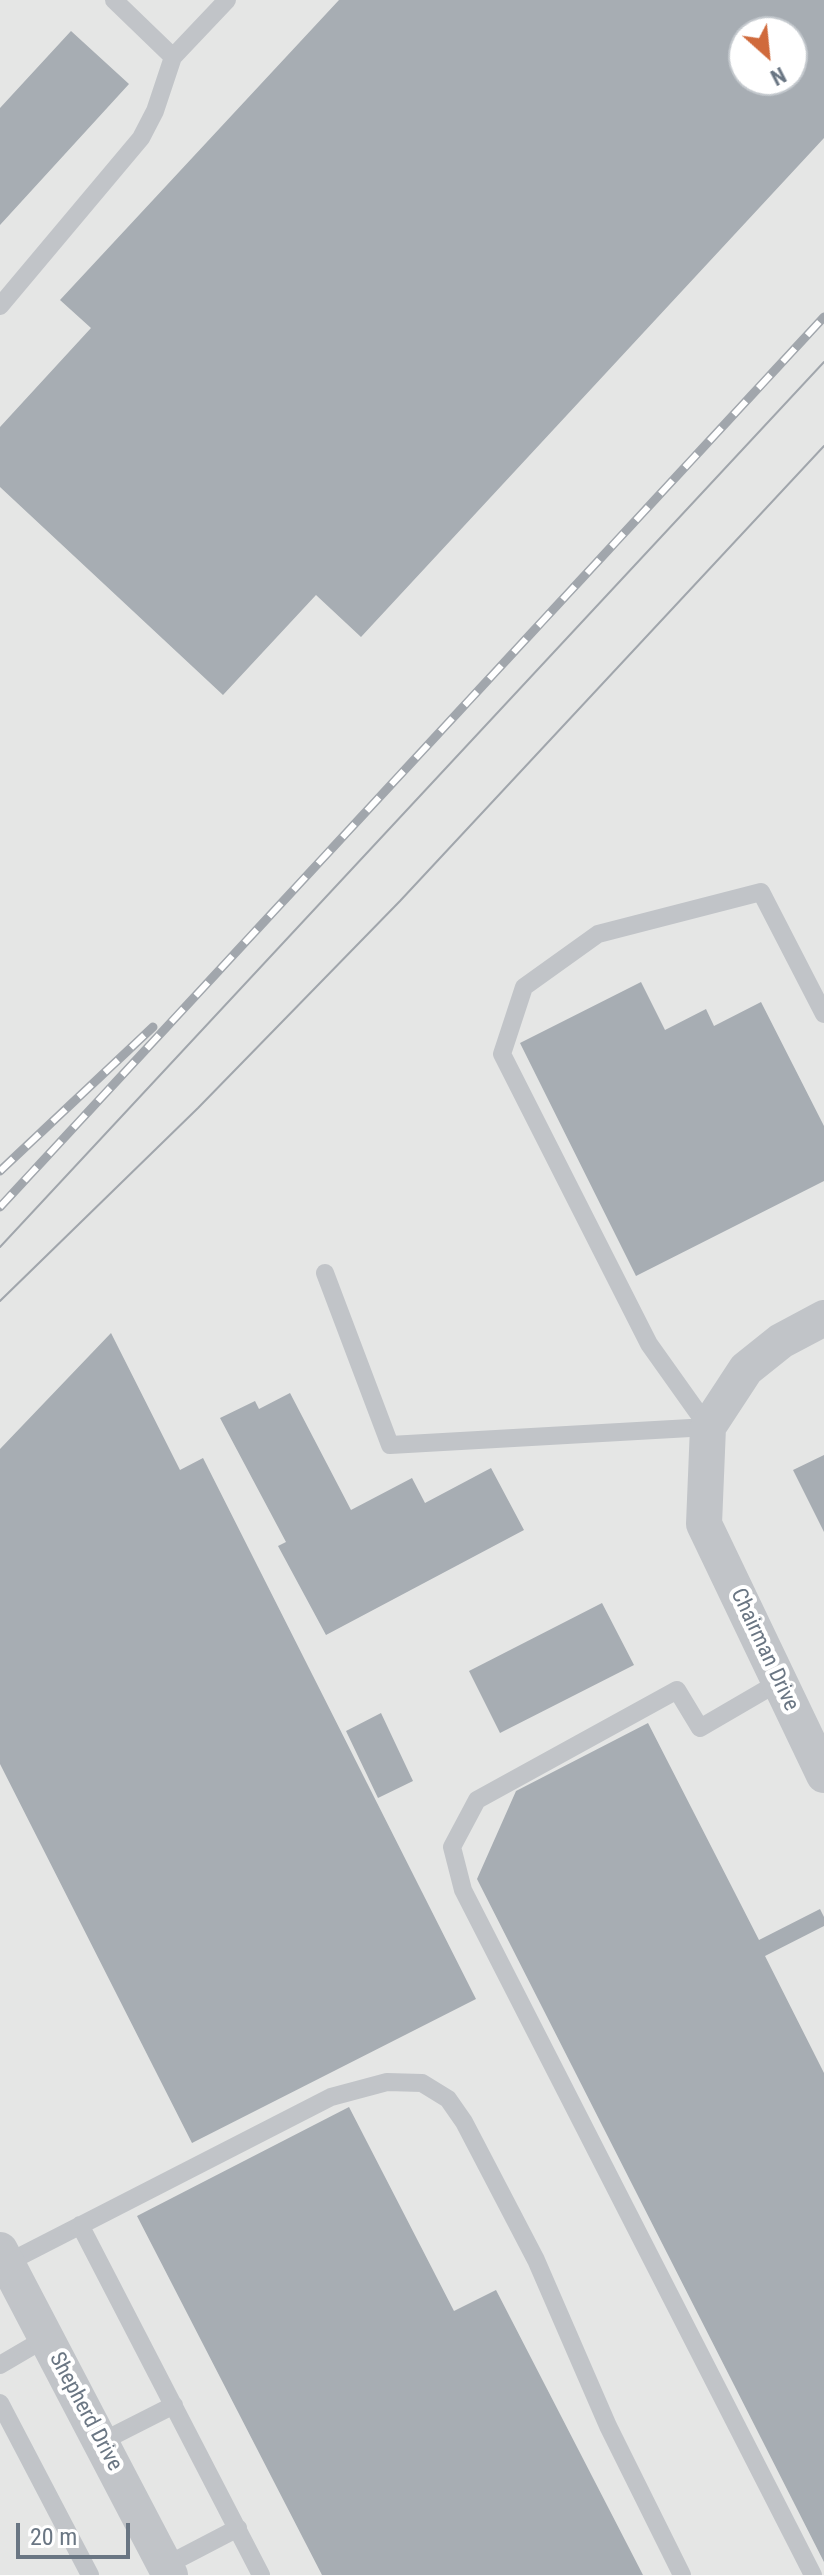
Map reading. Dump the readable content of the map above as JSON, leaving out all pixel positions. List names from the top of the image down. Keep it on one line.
{"streets":{"street":["Chairman Drive","Shepherd Drive"]},"scale_bar":"20 m","north":"bottom right"}
